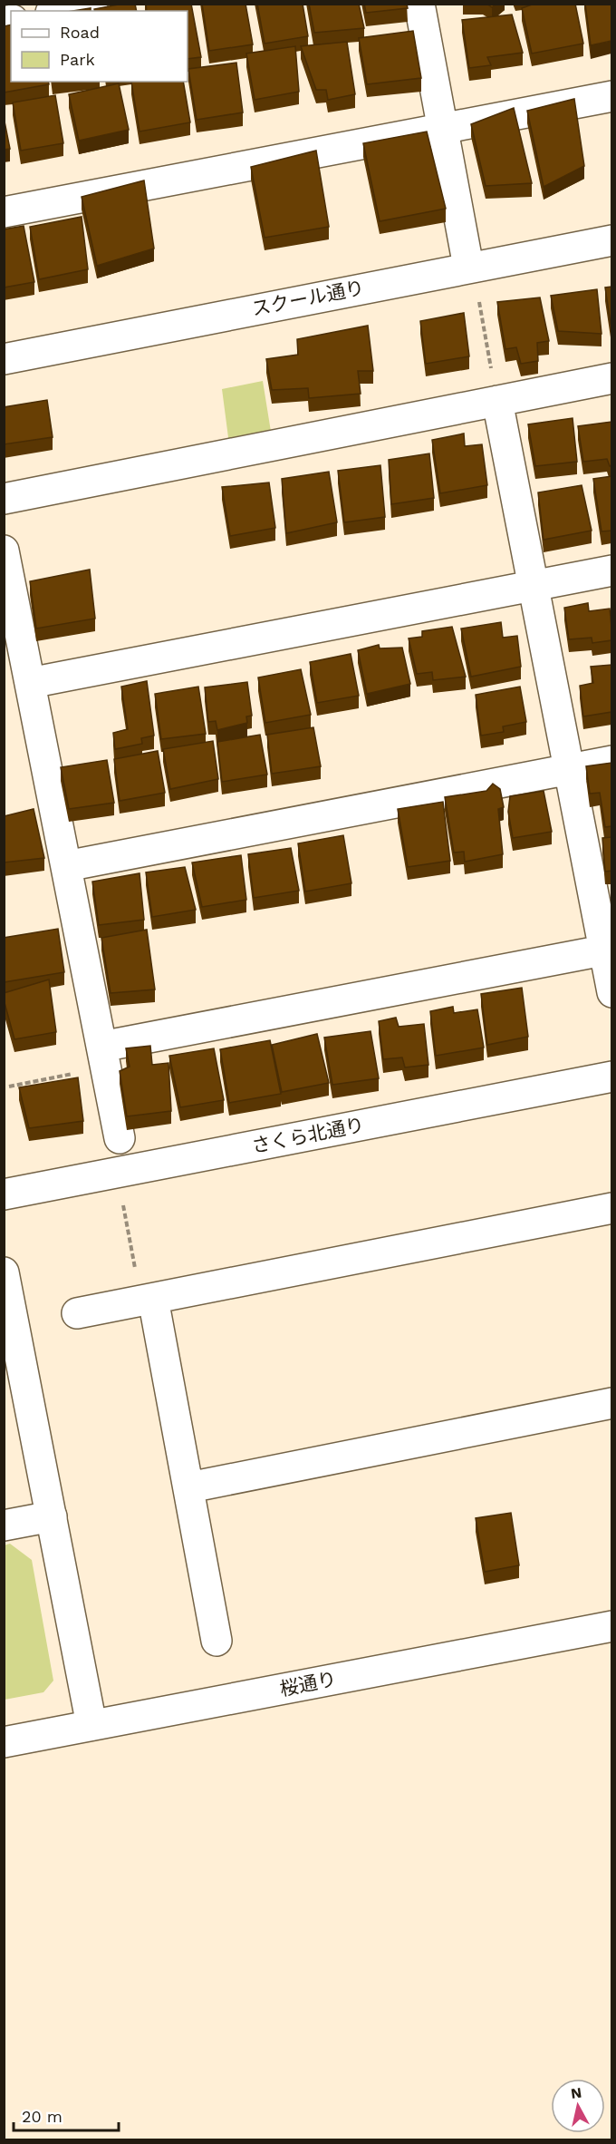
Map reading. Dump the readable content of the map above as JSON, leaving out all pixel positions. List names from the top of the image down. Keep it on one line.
{"streets":{"street":["スクール通り","さくら北通り","桜通り"]},"legend":["Road","Park"],"scale_bar":"20 m","north":"top"}
